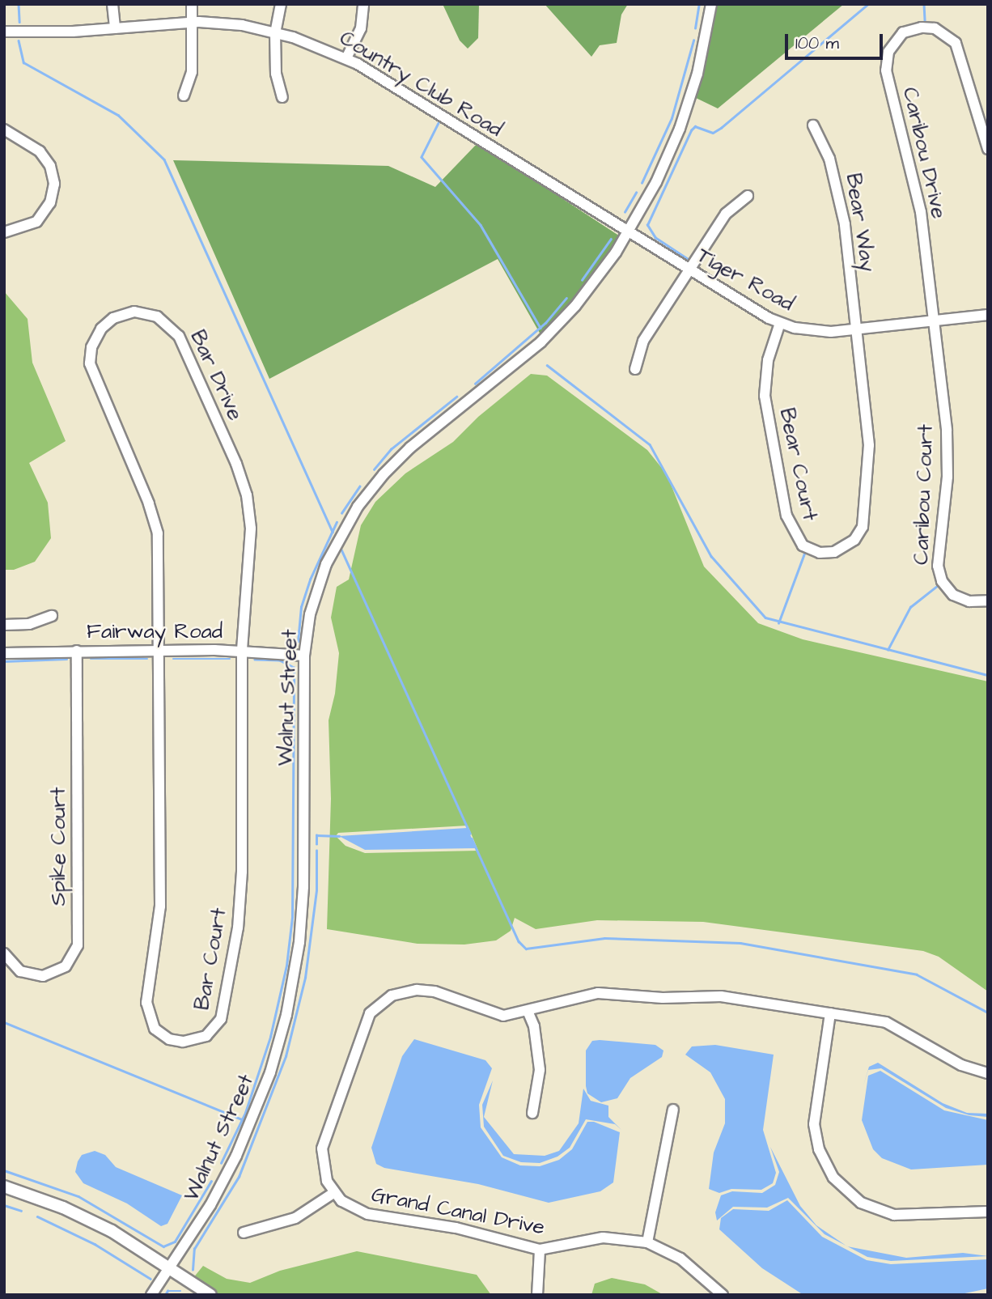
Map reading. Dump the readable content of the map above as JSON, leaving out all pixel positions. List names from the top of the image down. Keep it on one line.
{"streets":{"street":["Country Club Road","Caribou Drive","Bear Way","Tiger Road","Bar Drive","Bear Court","Caribou Court","Fairway Road","Walnut Street","Spike Court","Bar Court","Grand Canal Drive"]},"crossings":[["Country Club Road","Tiger Road"],["Country Club Road","Walnut Street"],["Caribou Drive","Tiger Road"],["Caribou Drive","Caribou Court"],["Bear Way","Tiger Road"],["Bear Way","Bear Court"],["Tiger Road","Bear Court"],["Tiger Road","Caribou Court"],["Tiger Road","Walnut Street"],["Bar Drive","Fairway Road"],["Bar Drive","Bar Court"],["Fairway Road","Walnut Street"],["Fairway Road","Spike Court"],["Fairway Road","Bar Court"]],"scale_bar":"100 m"}
